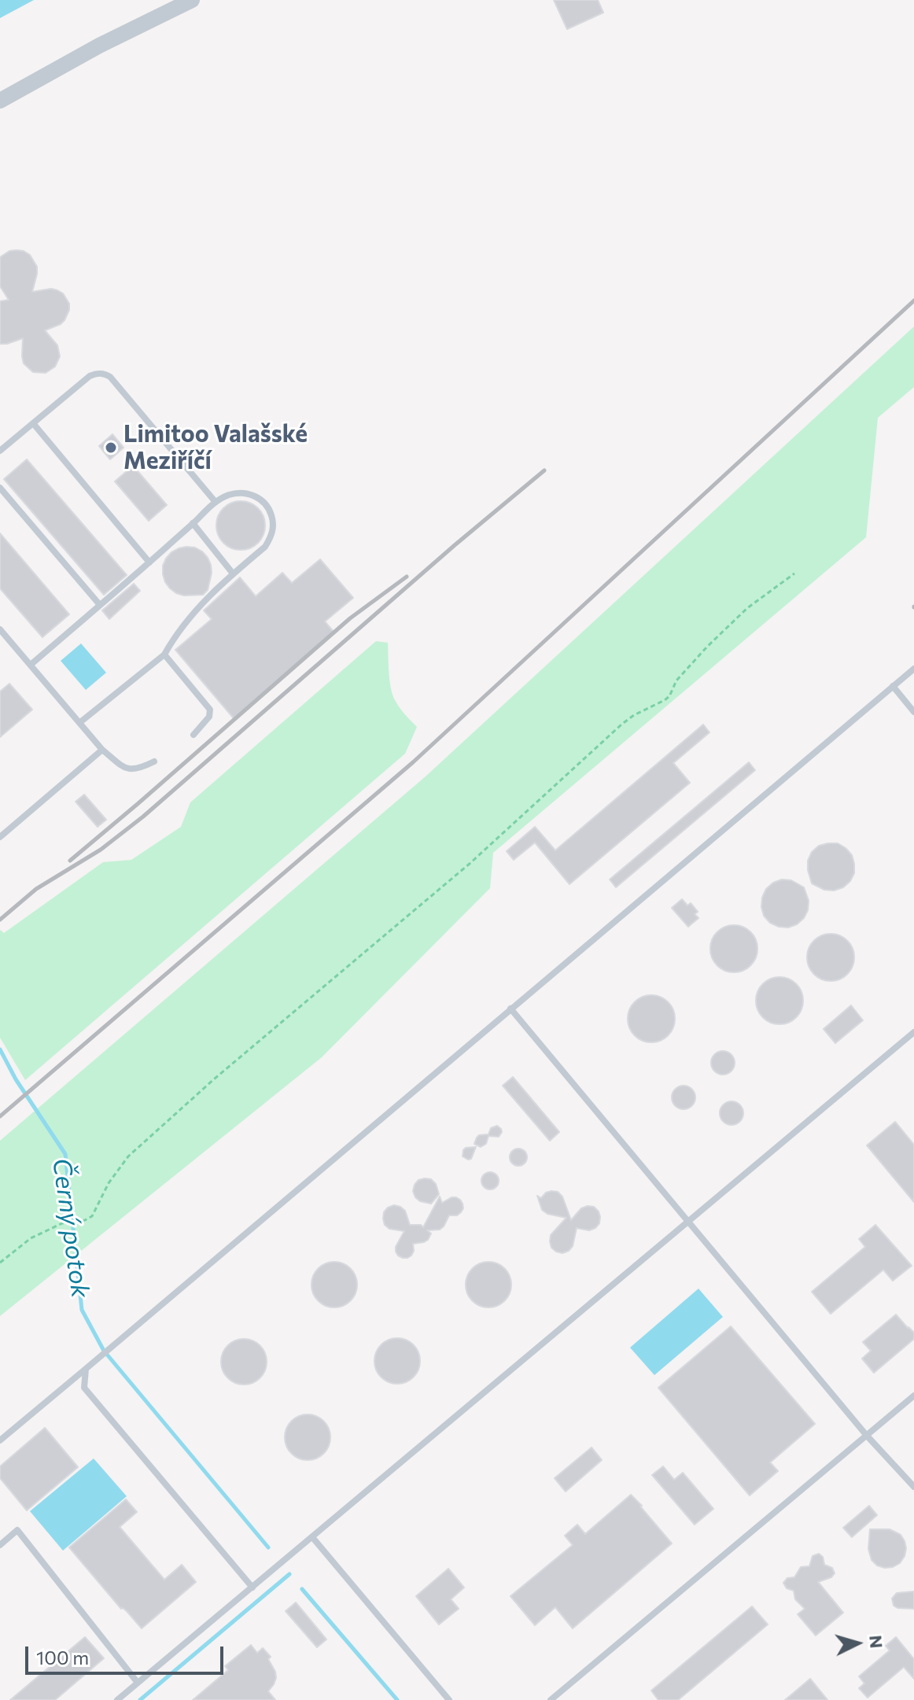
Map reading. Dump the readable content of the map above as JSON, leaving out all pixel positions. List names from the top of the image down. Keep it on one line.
{"water":["Černý potok"],"places":["Limitoo Valašské Meziříčí"],"scale_bar":"100 m","north":"right"}
